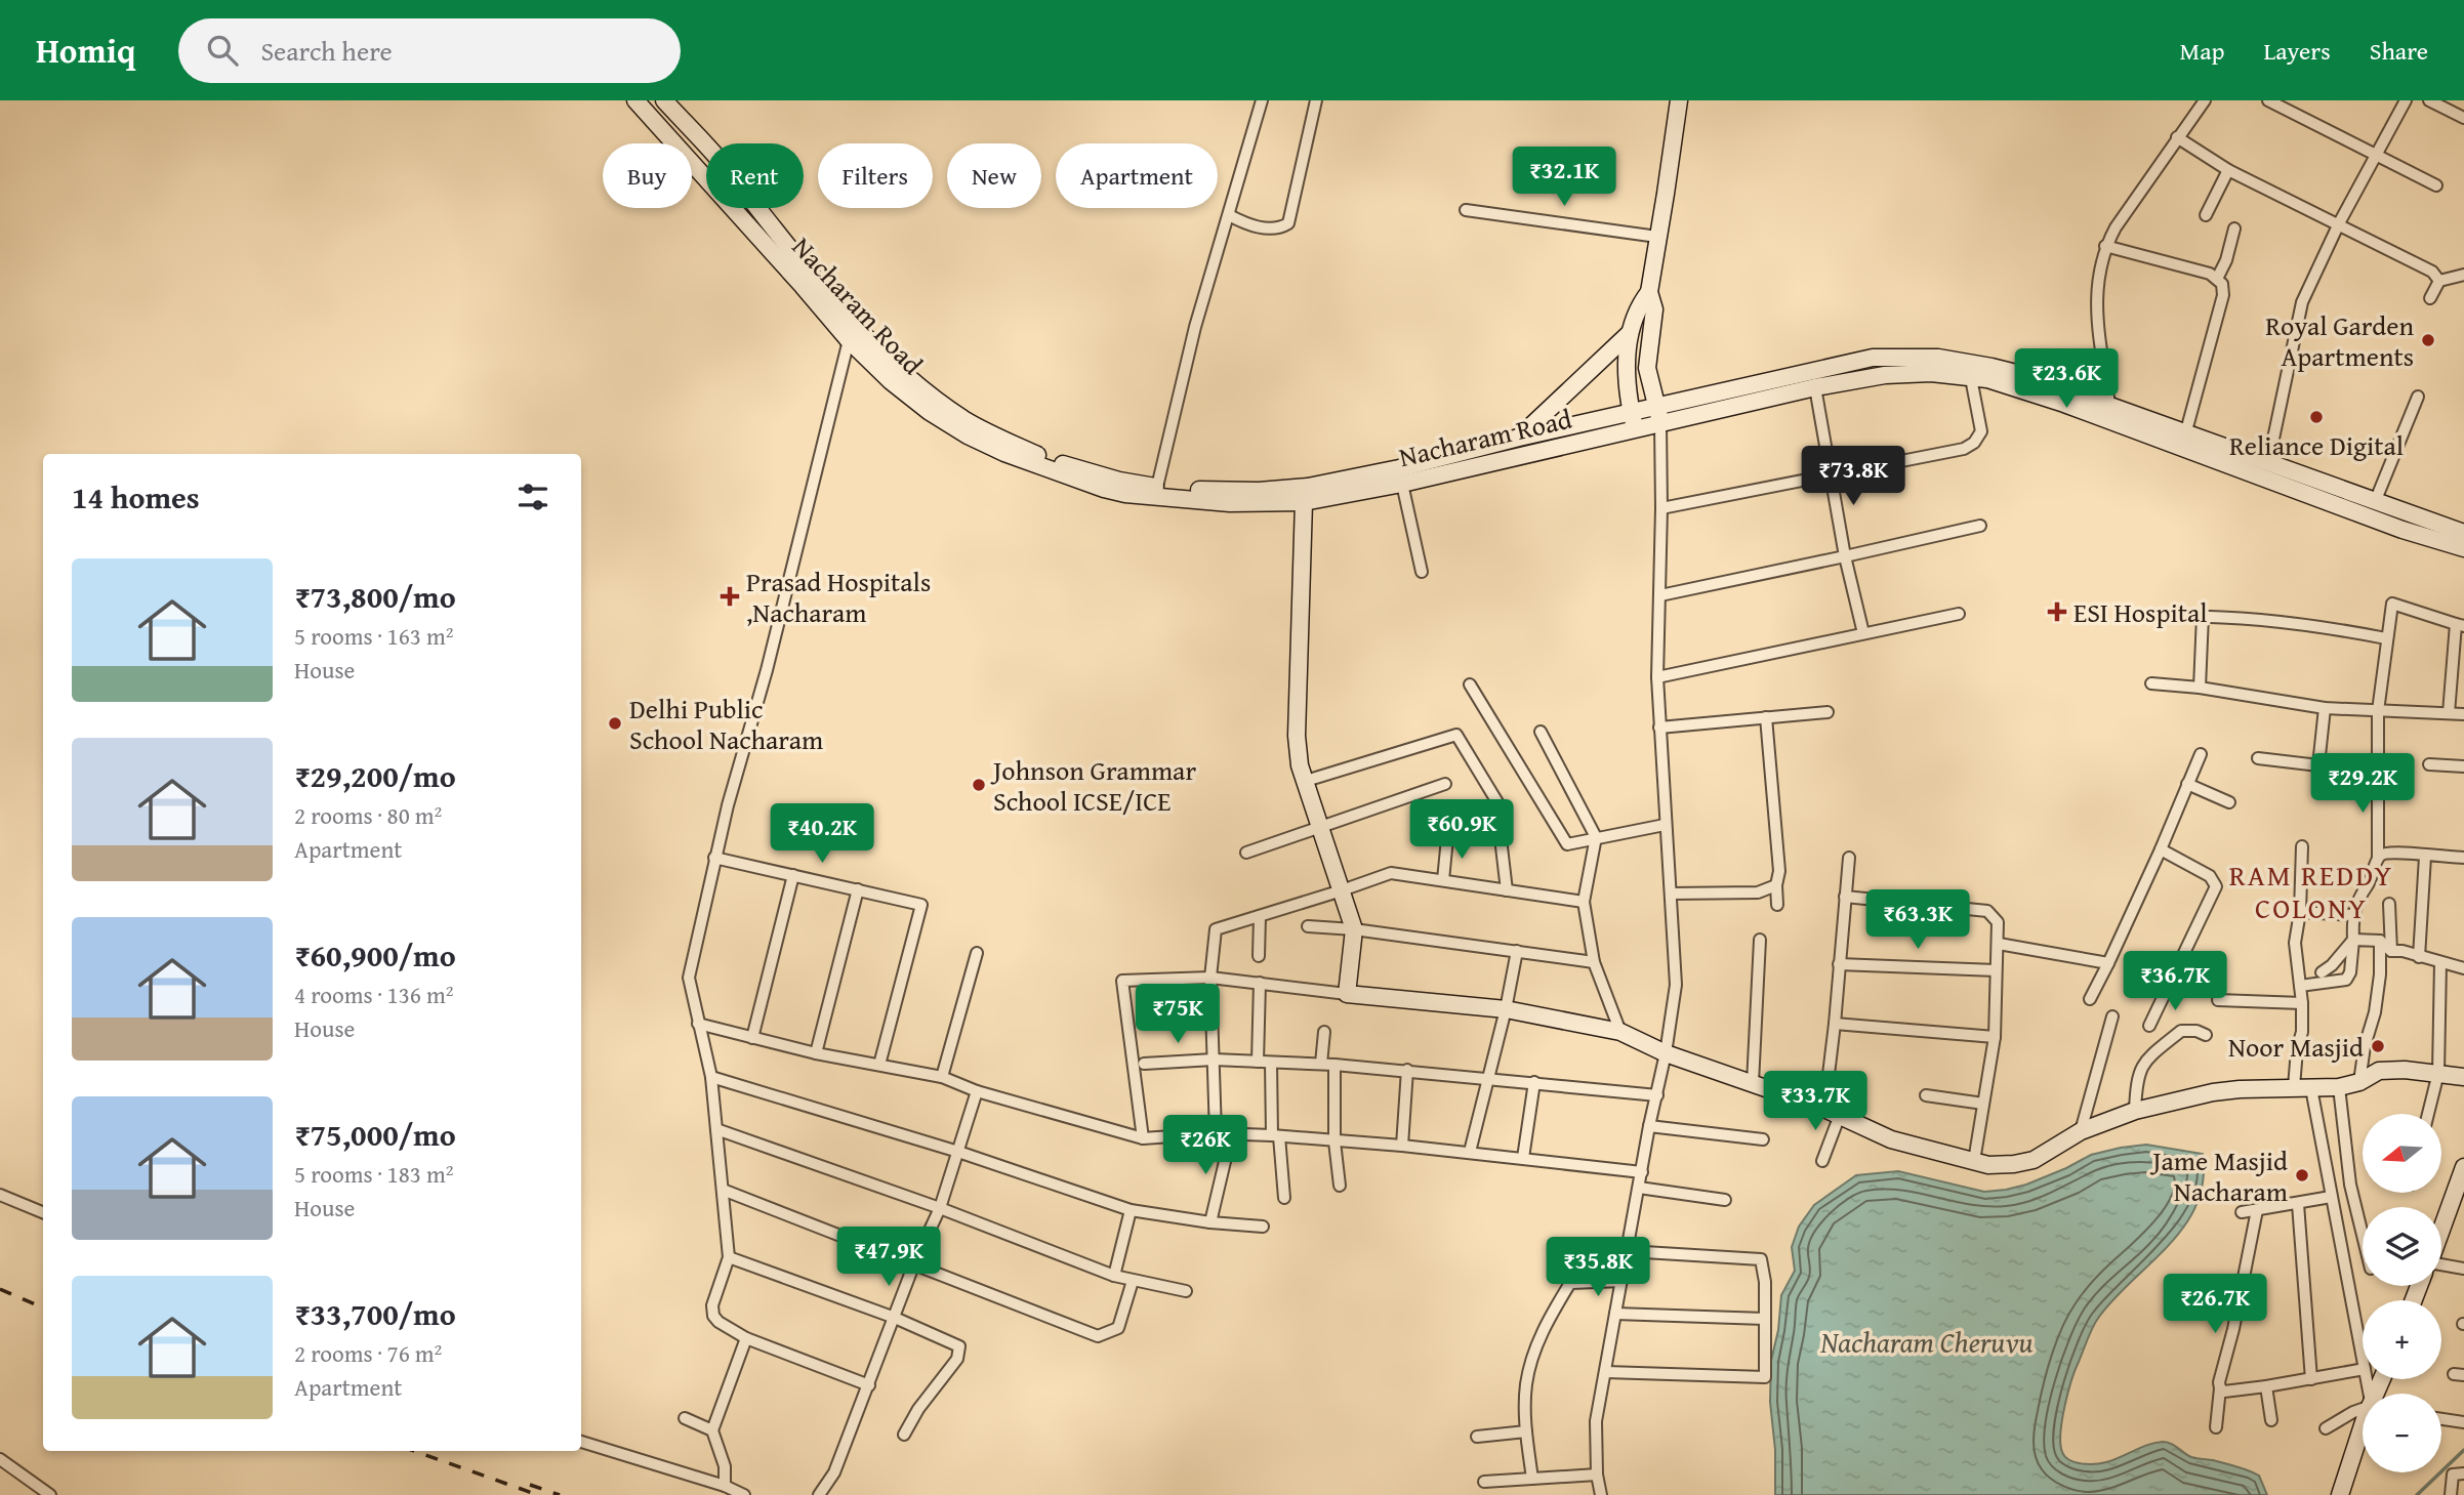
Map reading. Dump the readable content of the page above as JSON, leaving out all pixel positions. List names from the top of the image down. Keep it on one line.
{"streets":{"main road":["Nacharam Road"]},"districts":["RAM REDDY COLONY"],"water":["Nacharam Cheruvu"],"places":{"other":["Royal Garden Apartments","Reliance Digital","Delhi Public School Nacharam","Johnson Grammar School ICSE/ICE","Noor Masjid","Jame Masjid Nacharam"],"health":["Prasad Hospitals ,Nacharam","ESI Hospital"]},"north":"left","page":{"header":"Homiq","search":"Search here","nav":["Map","Layers","Share"],"chip":["Buy","Rent","Filters","New","Apartment"],"price":["₹32.1K","₹23.6K","₹73.8K","₹29.2K","₹60.9K","₹40.2K","₹63.3K","₹36.7K","₹75K","₹33.7K","₹26K","₹47.9K","₹35.8K","₹26.7K"],"heading":"14 homes","list":[{"name":"₹73,800/mo","note":"5 rooms · 163 m² · House"},{"name":"₹29,200/mo","note":"2 rooms · 80 m² · Apartment"},{"name":"₹60,900/mo","note":"4 rooms · 136 m² · House"},{"name":"₹75,000/mo","note":"5 rooms · 183 m² · House"},{"name":"₹33,700/mo","note":"2 rooms · 76 m² · Apartment"}],"map_buttons":["+","−"]}}
